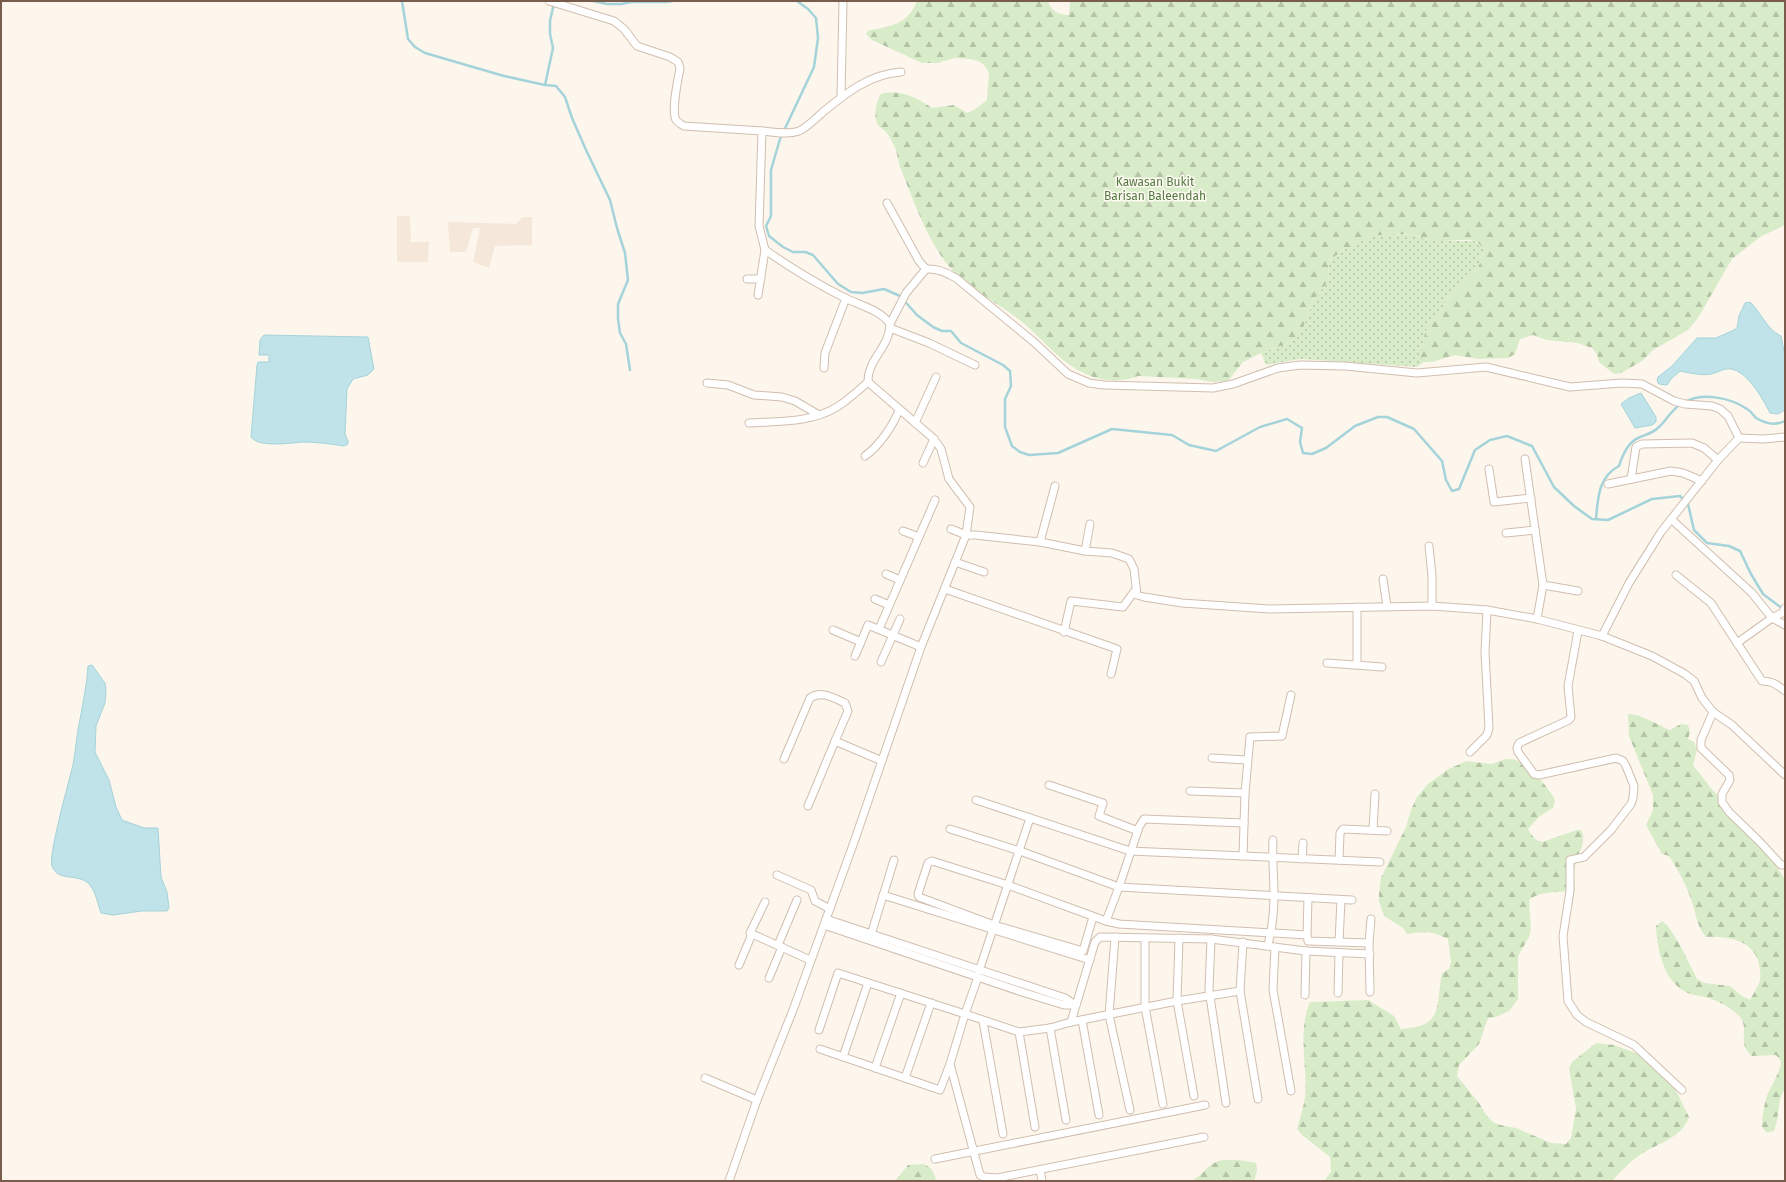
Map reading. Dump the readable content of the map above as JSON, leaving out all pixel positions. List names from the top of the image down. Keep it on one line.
{"parks":["Kawasan Bukit Barisan Baleendah"]}
